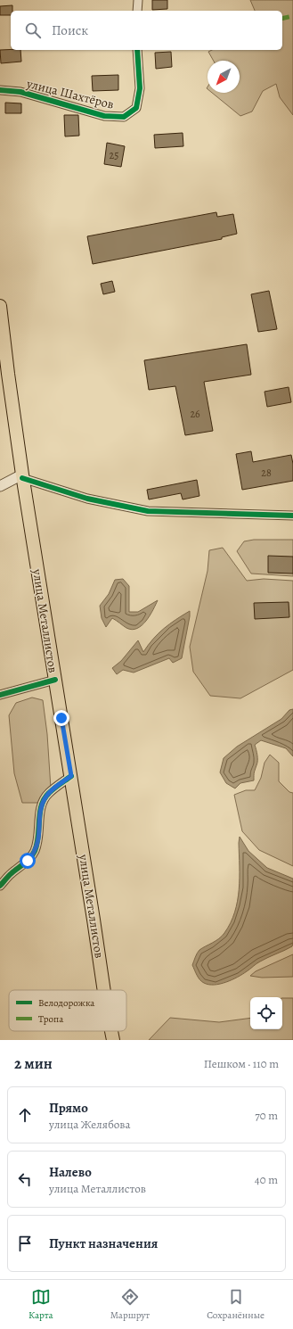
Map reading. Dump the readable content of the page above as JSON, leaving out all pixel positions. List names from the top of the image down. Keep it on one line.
{"streets":{"main road":["улица Металлистов"],"street":["улица Шахтёров"]},"house_numbers":["25","26","28"],"legend":["Велодорожка","Тропа"],"north":"bottom left","page":{"search":"Поиск","heading":["2 мин","Пешком · 110 m"],"list":[["Прямо","улица Желябова","70 m"],["Налево","улица Металлистов","40 m"],"Пункт назначения"],"nav":["Карта","Маршрут","Сохранённые"]}}
